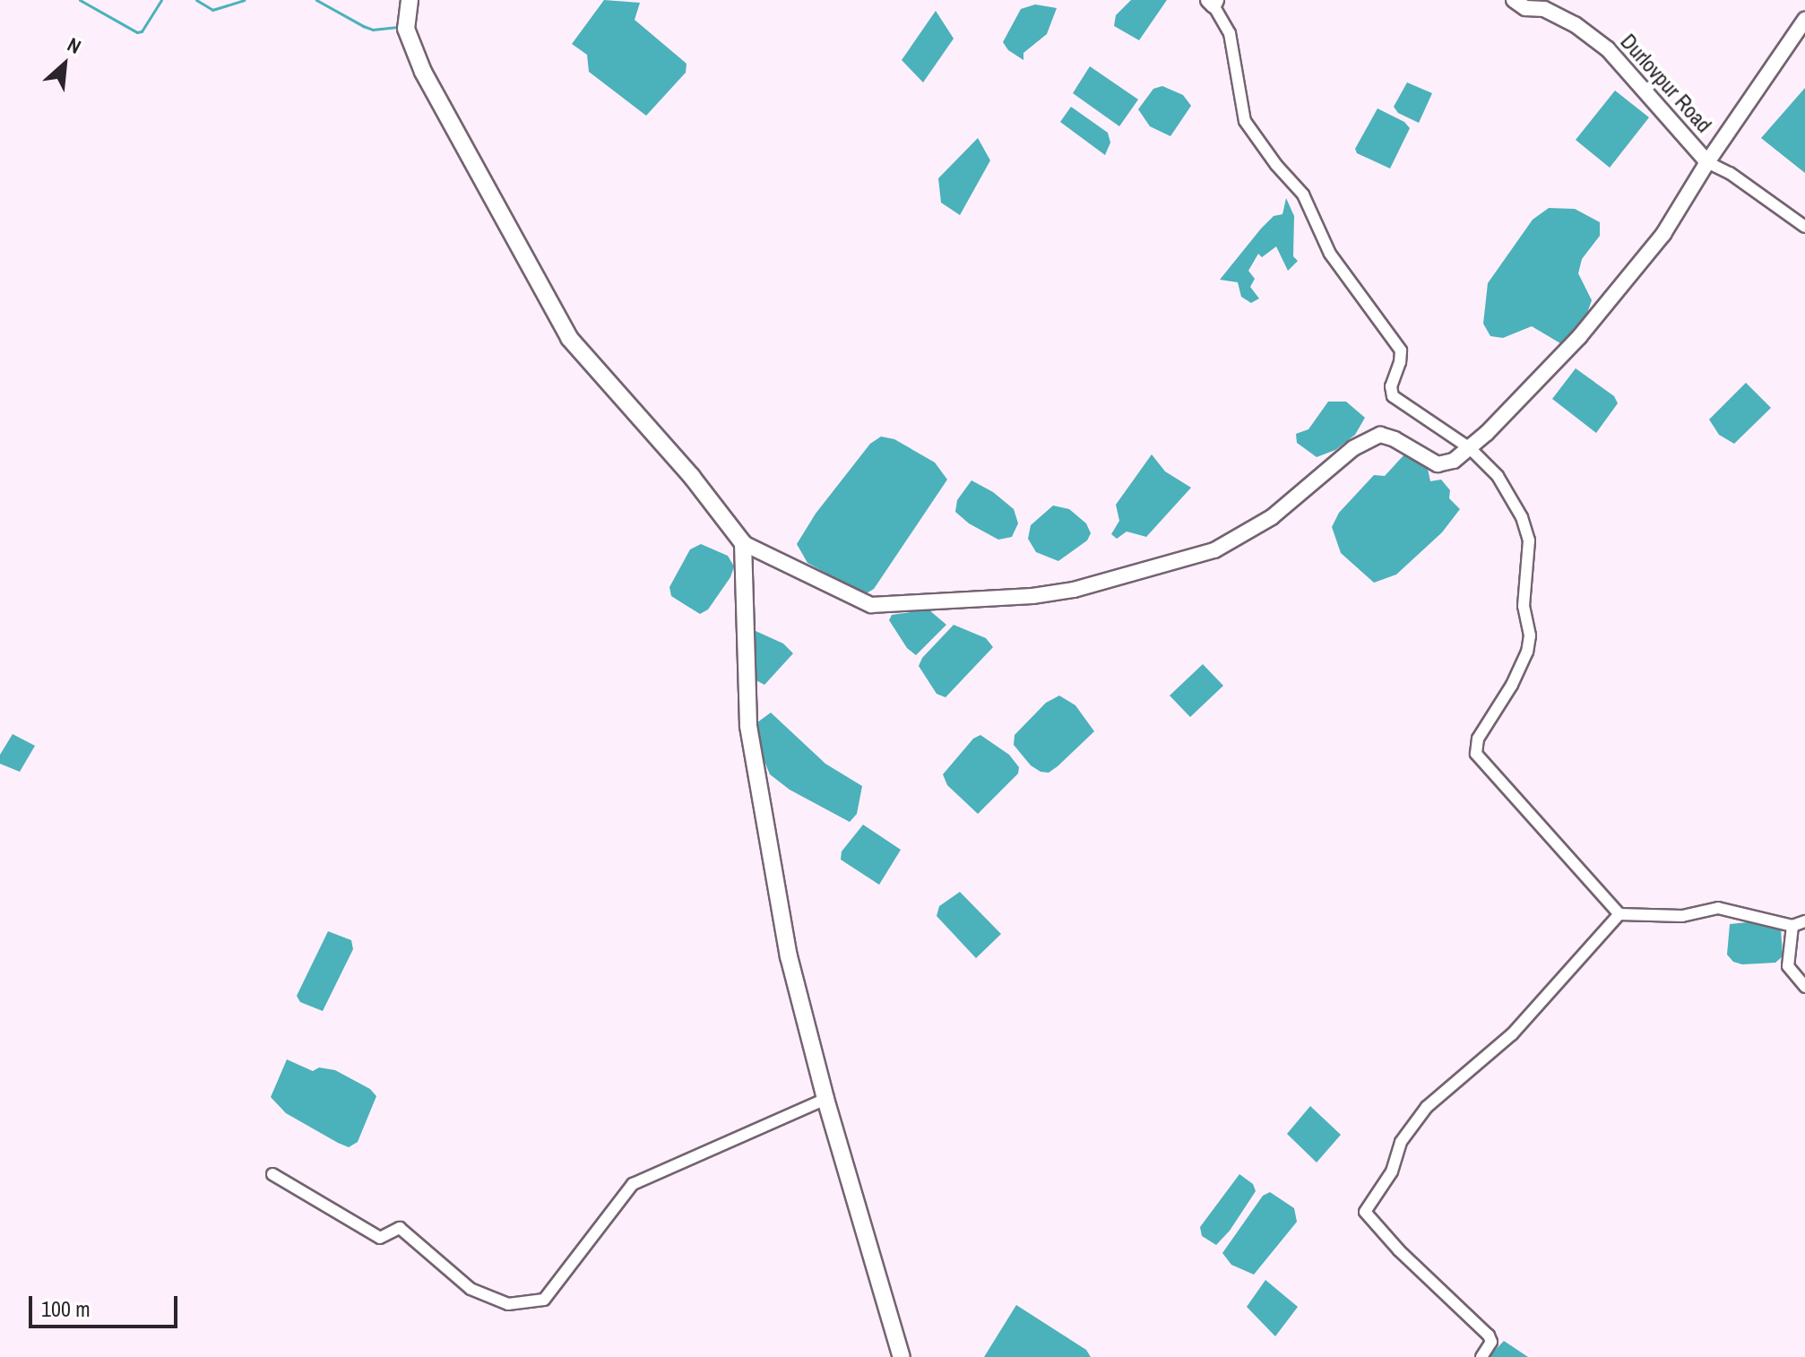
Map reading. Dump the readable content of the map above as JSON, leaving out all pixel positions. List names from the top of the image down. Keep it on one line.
{"streets":{"street":["Durlovpur Road"]},"scale_bar":"100 m","north":"top right"}
